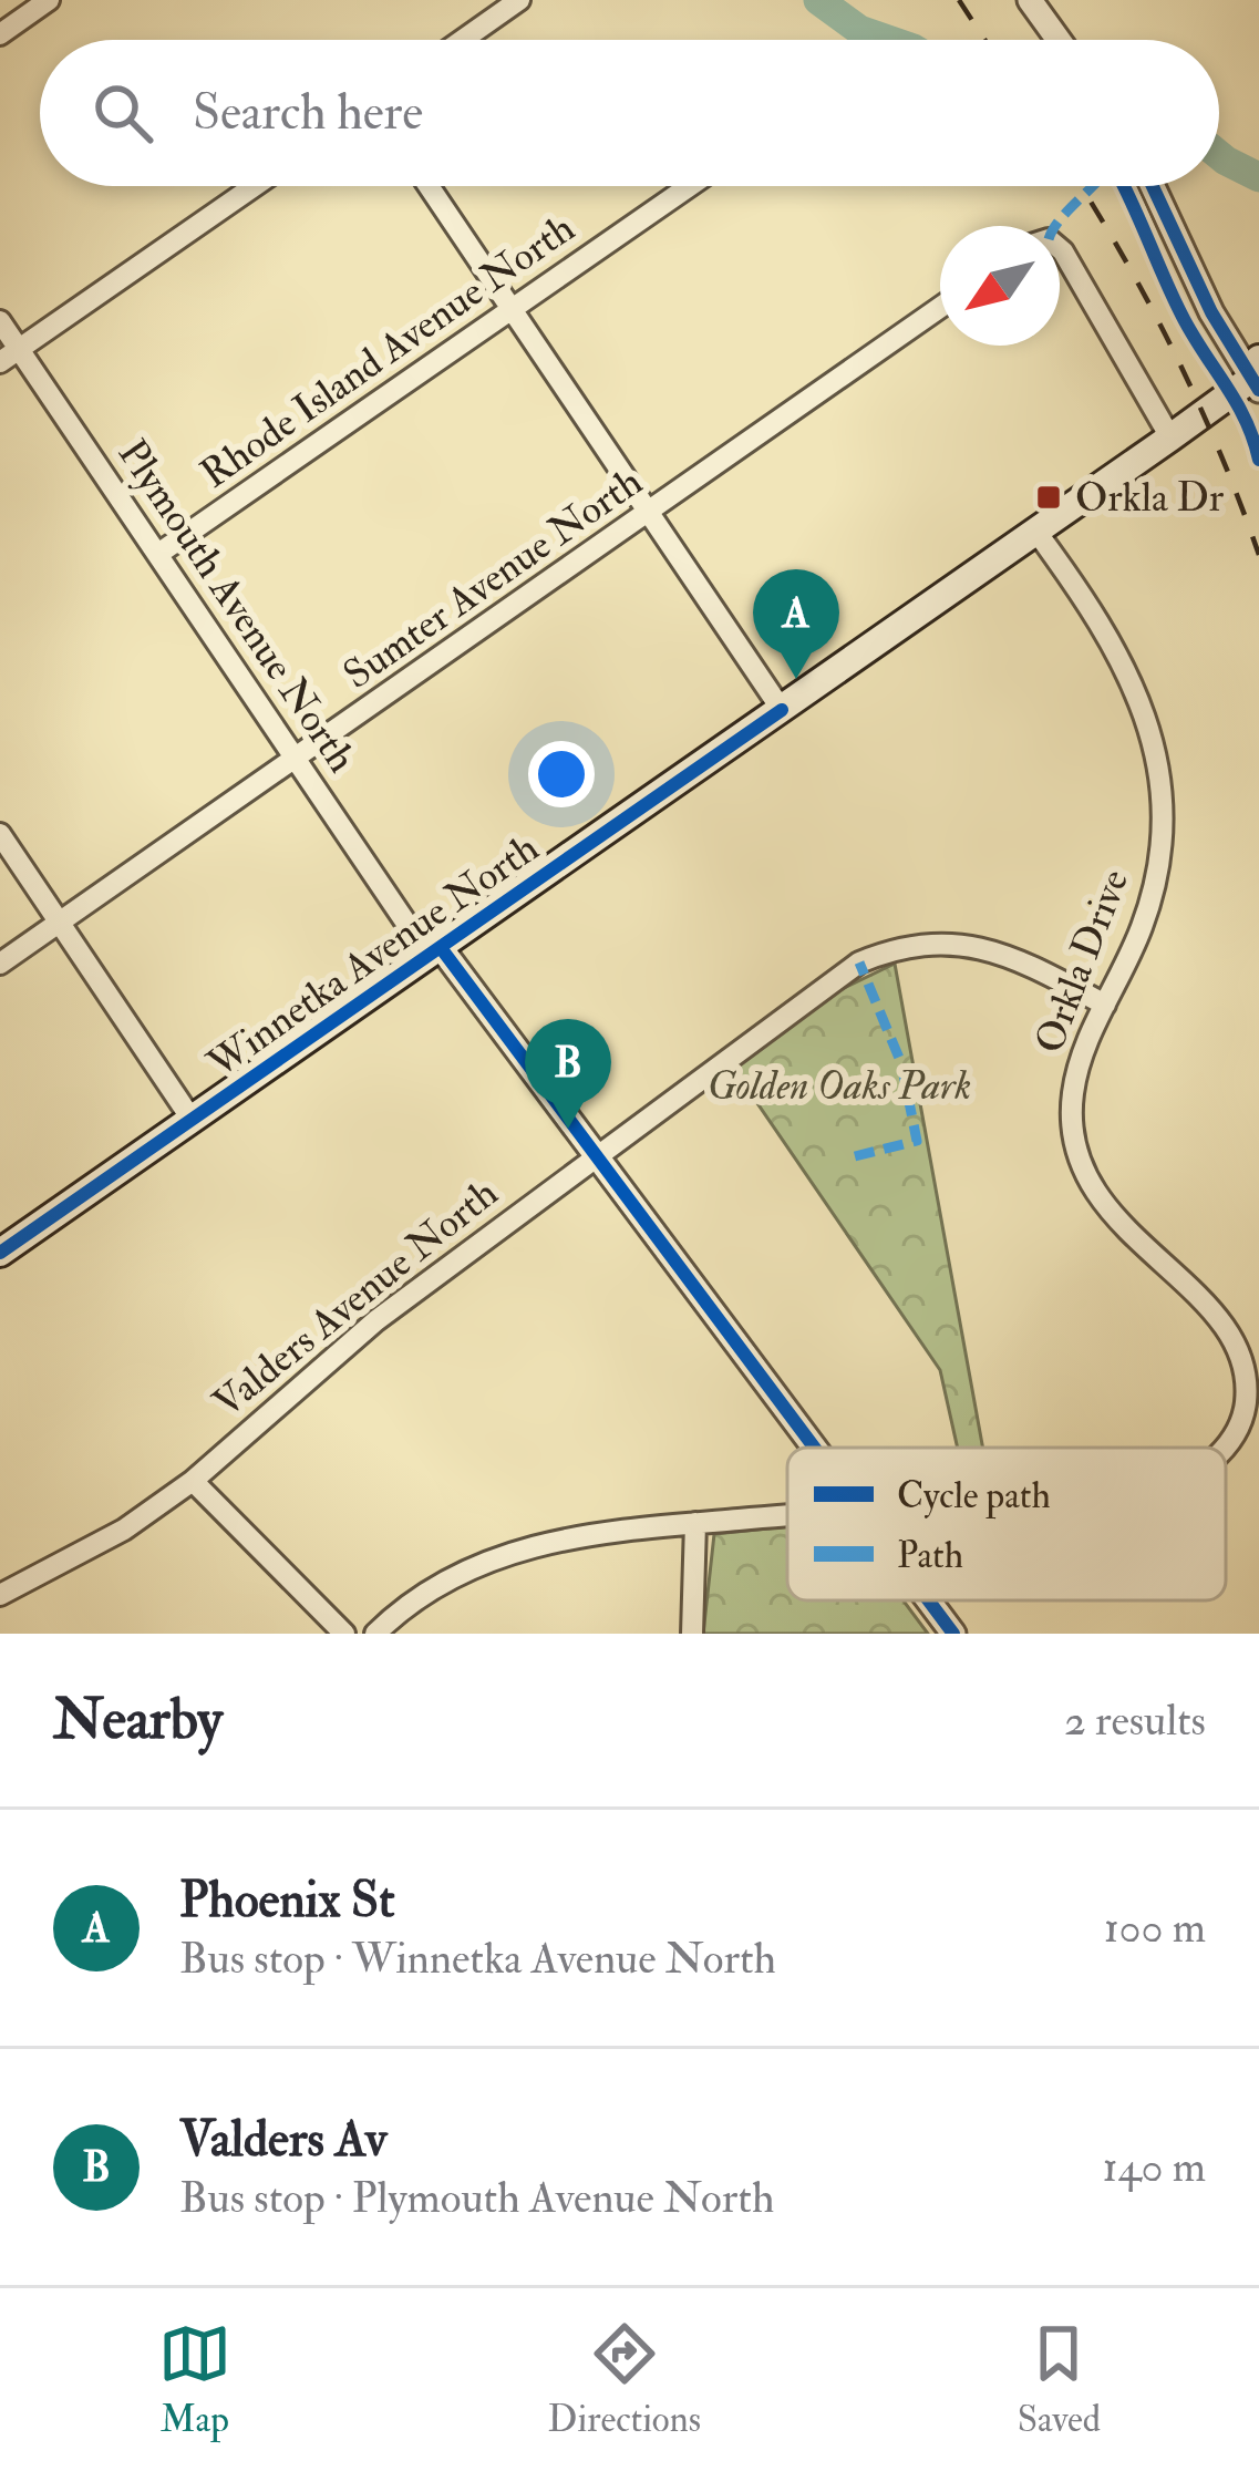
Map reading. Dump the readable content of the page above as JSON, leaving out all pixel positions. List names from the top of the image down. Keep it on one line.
{"streets":{"main road":["Winnetka Avenue North"],"street":["Rhode Island Avenue North","Sumter Avenue North","Plymouth Avenue North","Orkla Drive","Valders Avenue North"]},"crossings":[["Rhode Island Avenue North","Plymouth Avenue North"],["Sumter Avenue North","Plymouth Avenue North"],["Winnetka Avenue North","Orkla Drive"],["Orkla Drive","Valders Avenue North"]],"parks":["Golden Oaks Park"],"places":{"transit":["Orkla Dr"]},"legend":["Cycle path","Path"],"north":"bottom left","page":{"search":"Search here","pins":["A","B"],"heading":["Nearby","2 results"],"list":[{"mark":"A","name":"Phoenix St","note":"Bus stop · Winnetka Avenue North","value":"100 m"},{"mark":"B","name":"Valders Av","note":"Bus stop · Plymouth Avenue North","value":"140 m"}],"nav":["Map","Directions","Saved"]}}
